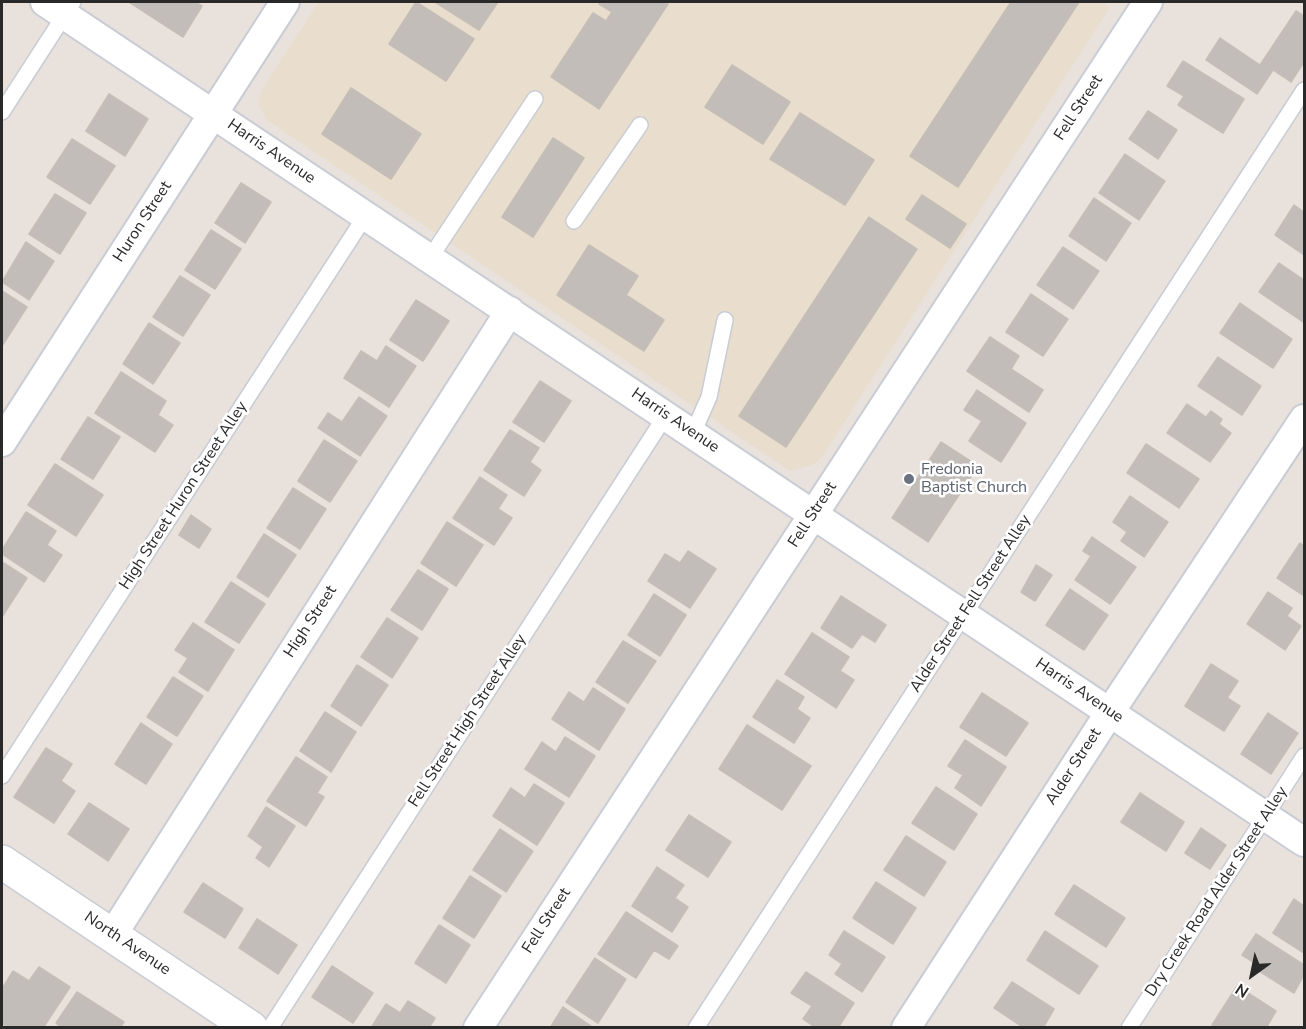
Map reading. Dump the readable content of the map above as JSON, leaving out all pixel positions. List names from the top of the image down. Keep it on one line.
{"streets":{"street":["Fell Street","Harris Avenue","Huron Street","High Street","Alder Street","North Avenue"],"lane":["High Street Huron Street Alley","Alder Street Fell Street Alley","Fell Street High Street Alley","Dry Creek Road Alder Street Alley"]},"crossings":[["Fell Street","Harris Avenue"],["Harris Avenue","Huron Street"],["Harris Avenue","High Street Huron Street Alley"],["Harris Avenue","Alder Street Fell Street Alley"],["Harris Avenue","High Street"],["Harris Avenue","Fell Street High Street Alley"],["Harris Avenue","Alder Street"],["Harris Avenue","Dry Creek Road Alder Street Alley"],["High Street","North Avenue"]],"places":["Fredonia Baptist Church"],"north":"bottom left"}
